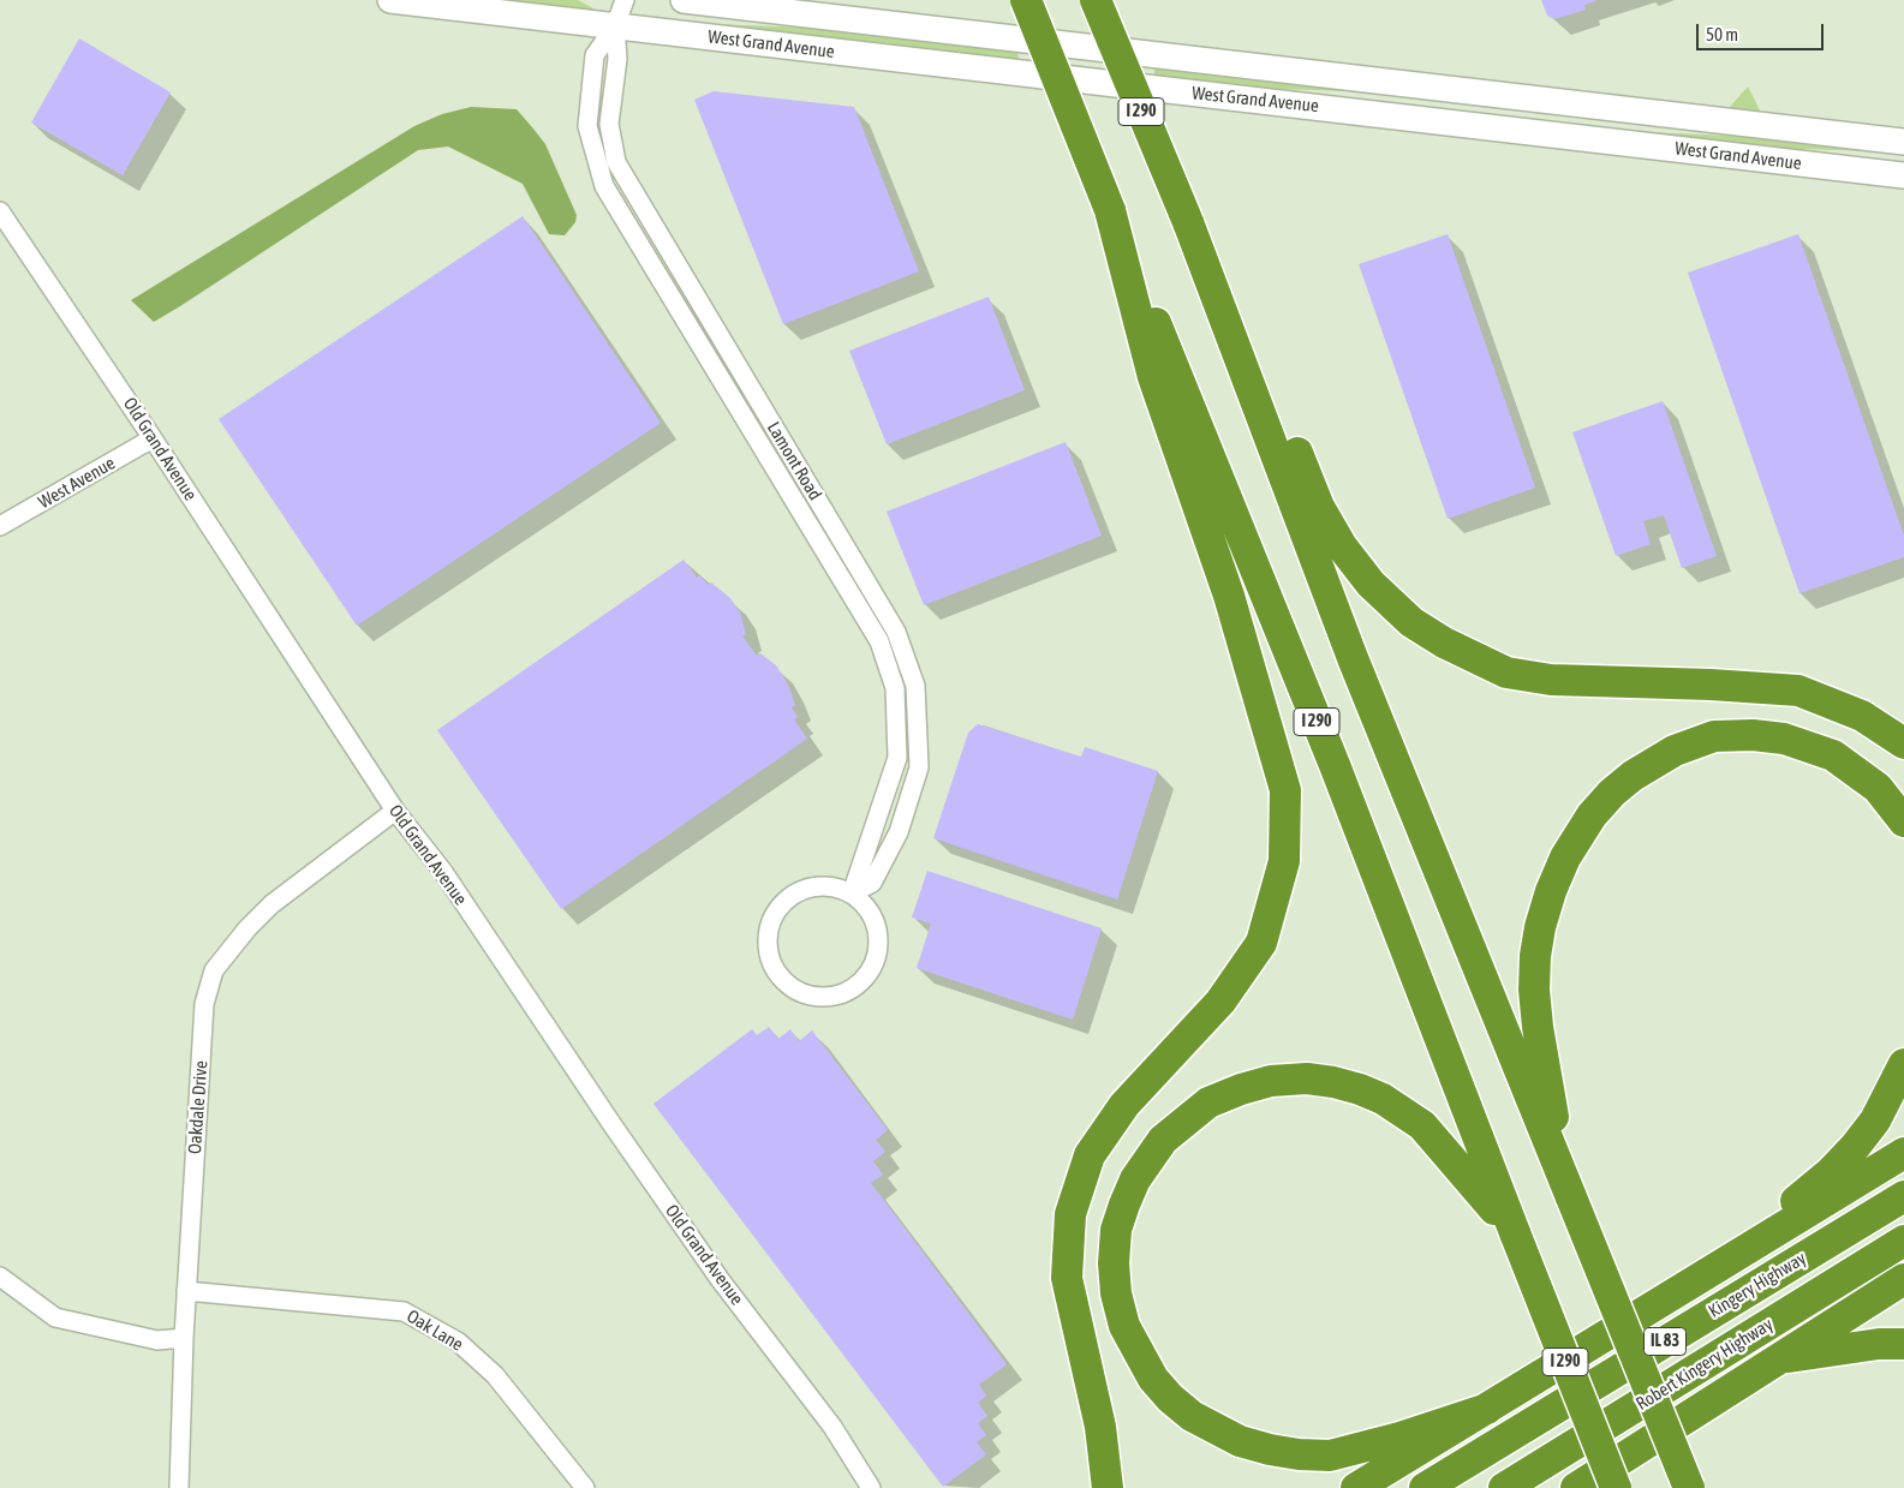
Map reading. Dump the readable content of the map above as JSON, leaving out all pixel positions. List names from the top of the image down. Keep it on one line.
{"streets":{"highway":["I 290","Kingery Highway","IL 83","Robert Kingery Highway"],"main road":["West Grand Avenue"],"street":["Old Grand Avenue","Lamont Road","West Avenue","Oakdale Drive","Oak Lane"]},"crossings":[["West Grand Avenue","Lamont Road"],["Old Grand Avenue","West Avenue"],["Old Grand Avenue","Oakdale Drive"],["Oakdale Drive","Oak Lane"]],"scale_bar":"50 m"}
